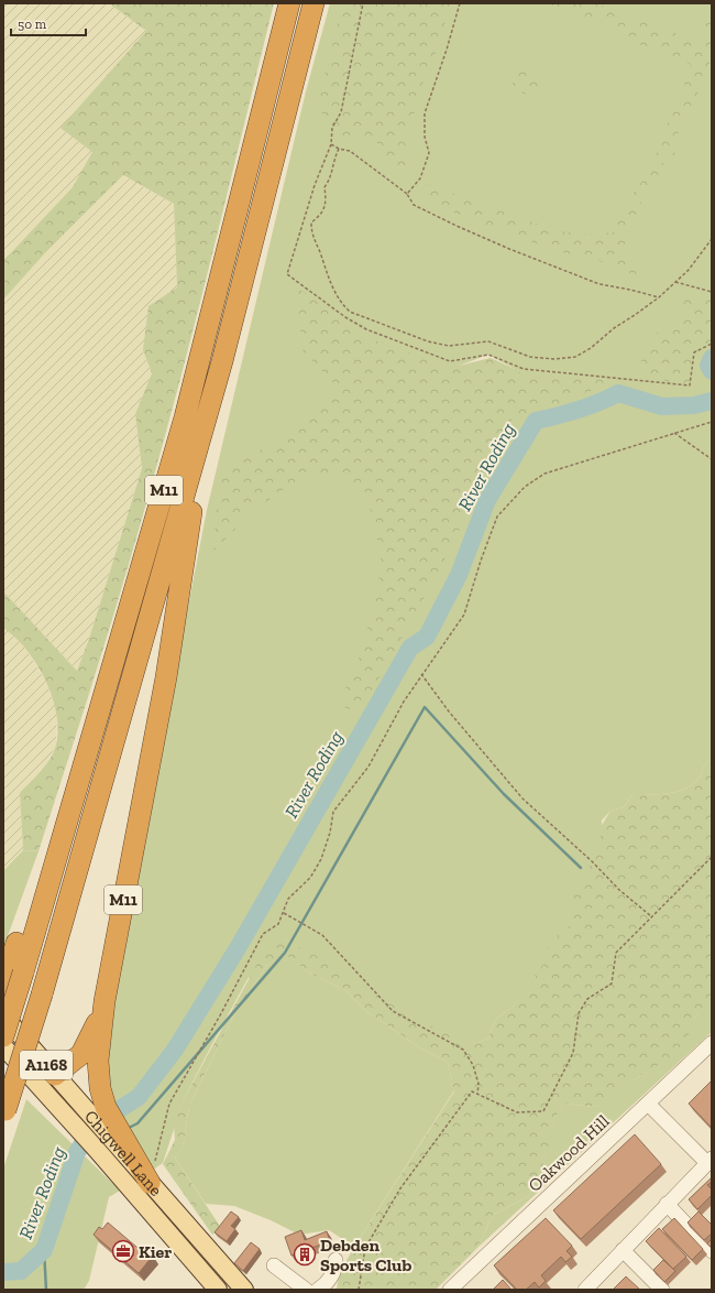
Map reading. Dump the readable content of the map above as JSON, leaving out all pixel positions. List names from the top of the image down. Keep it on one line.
{"streets":{"highway":["M11"],"main road":["A1168","Chigwell Lane"],"street":["Oakwood Hill"]},"crossings":[["M11","Chigwell Lane"]],"water":["River Roding"],"places":{"office":["Kier"],"building":["Debden Sports Club"]},"scale_bar":"50 m"}
